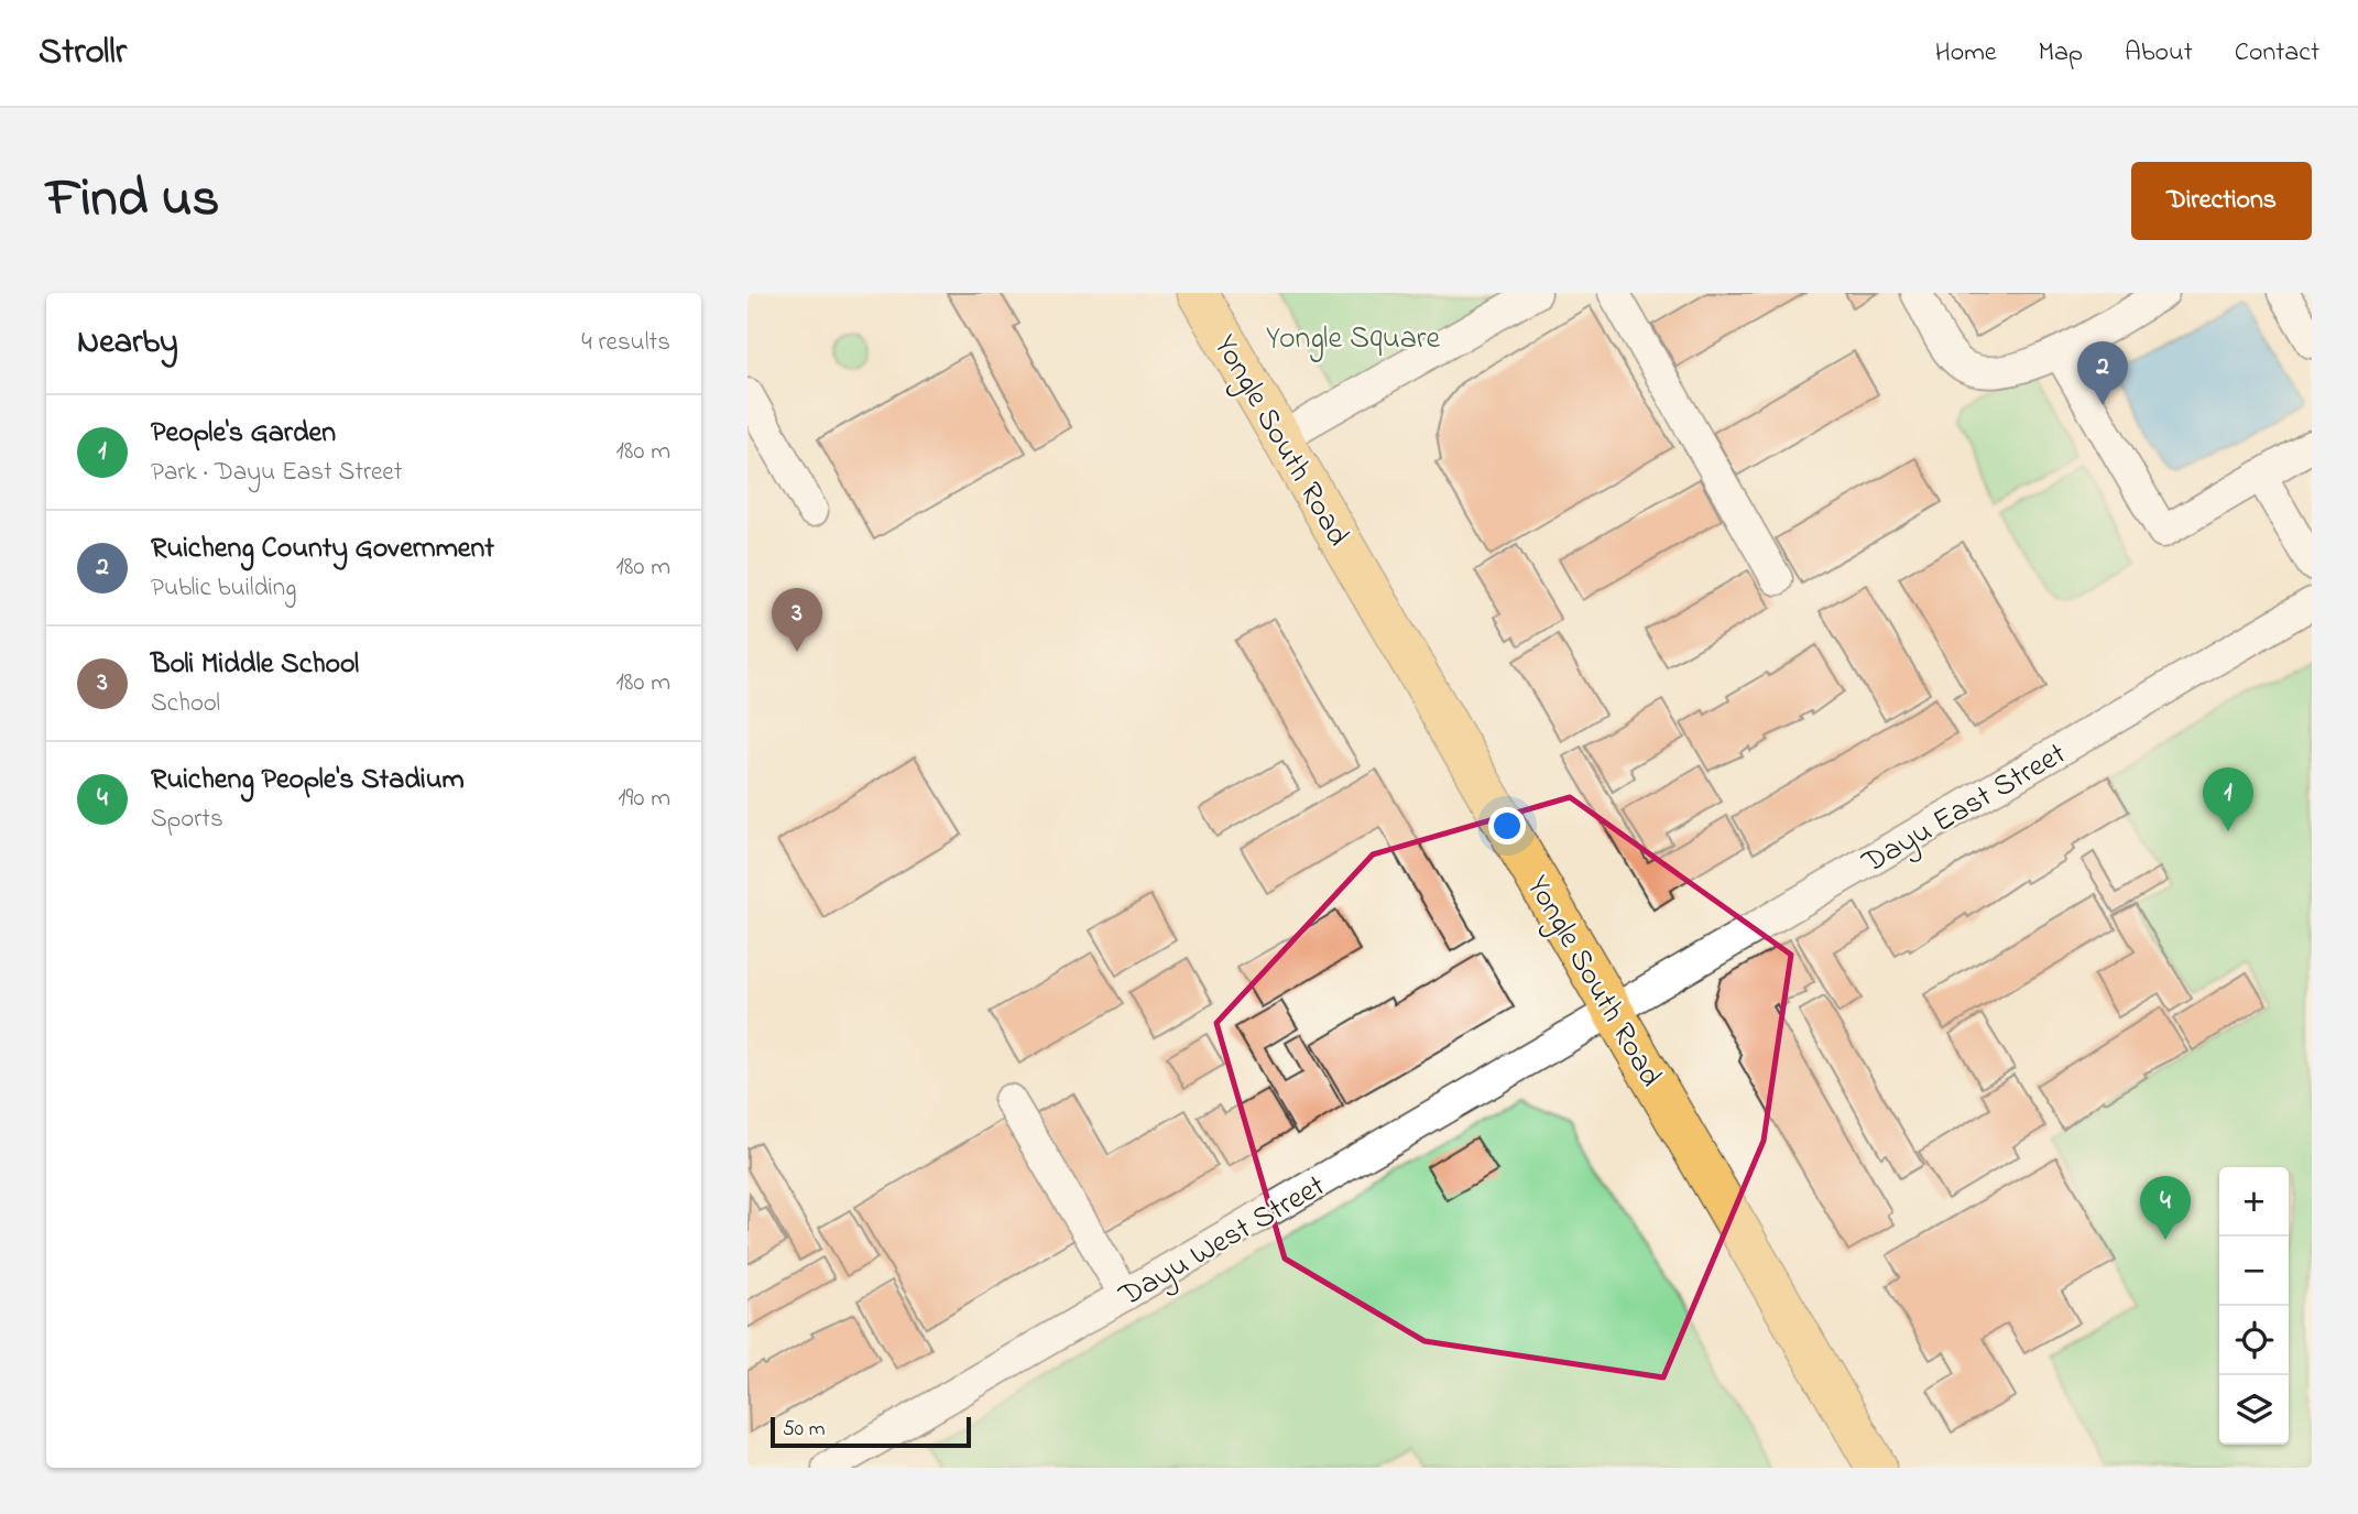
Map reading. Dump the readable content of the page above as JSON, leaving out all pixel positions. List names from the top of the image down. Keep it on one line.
{"streets":{"main road":["Yongle South Road"],"street":["Dayu East Street","Dayu West Street"]},"crossings":[["Yongle South Road","Dayu East Street"],["Yongle South Road","Dayu West Street"],["Dayu East Street","Dayu West Street"]],"parks":["Yongle Square"],"scale_bar":"50 m","page":{"header":"Strollr","nav":["Home","Map","About","Contact"],"title":"Find us","buttons":"Directions","heading":["Nearby","4 results"],"pins":["2","3","1","4"],"list":[{"mark":"1","name":"People's Garden","note":"Park · Dayu East Street","value":"180 m"},{"mark":"2","name":"Ruicheng County Government","note":"Public building","value":"180 m"},{"mark":"3","name":"Boli Middle School","note":"School","value":"180 m"},{"mark":"4","name":"Ruicheng People's Stadium","note":"Sports","value":"190 m"}],"map_buttons":["+","−"],"scale":"50 m"}}
